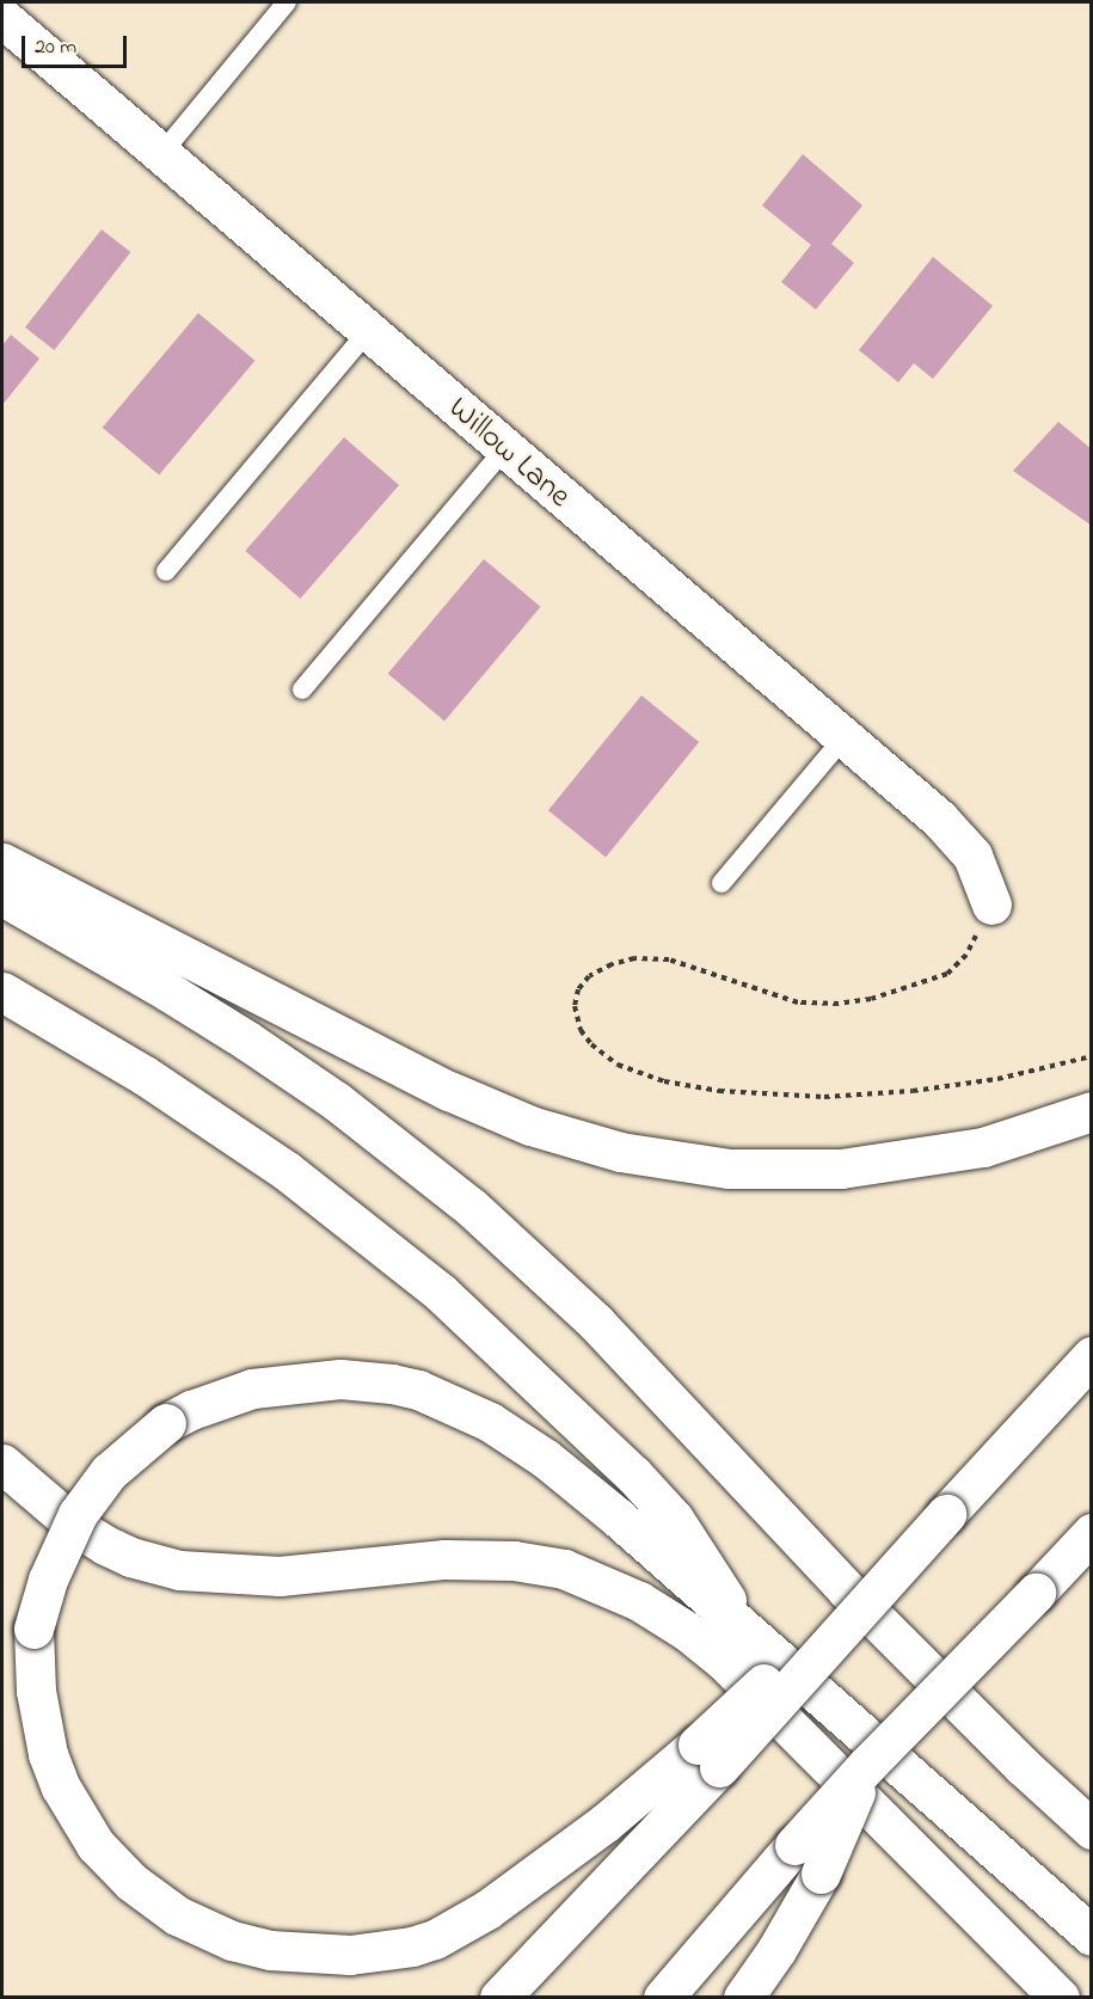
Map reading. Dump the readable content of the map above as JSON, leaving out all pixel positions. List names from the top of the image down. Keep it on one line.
{"streets":{"main road":["Willow Lane"]},"scale_bar":"20 m"}
